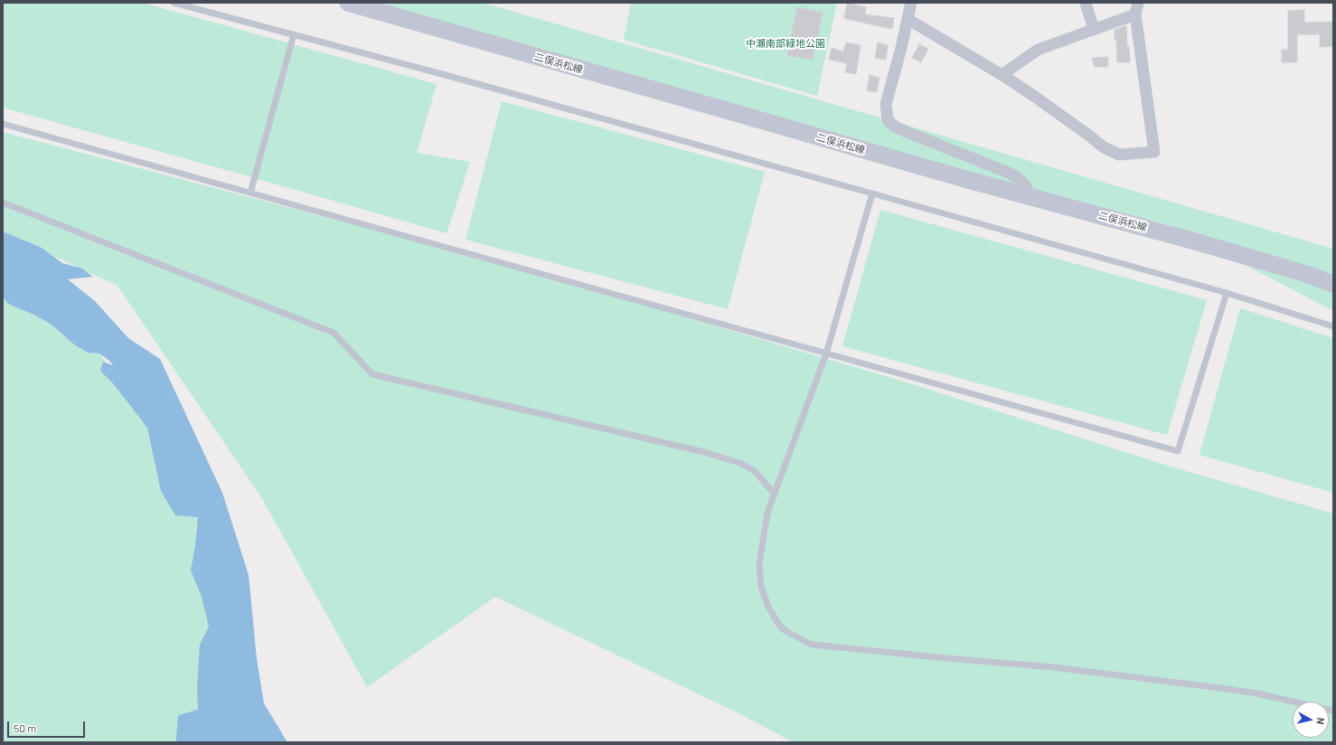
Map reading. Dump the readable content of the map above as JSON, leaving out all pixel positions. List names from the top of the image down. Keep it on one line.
{"streets":{"main road":["二俣浜松線"]},"parks":["中瀬南部緑地公園"],"scale_bar":"50 m","north":"right"}
